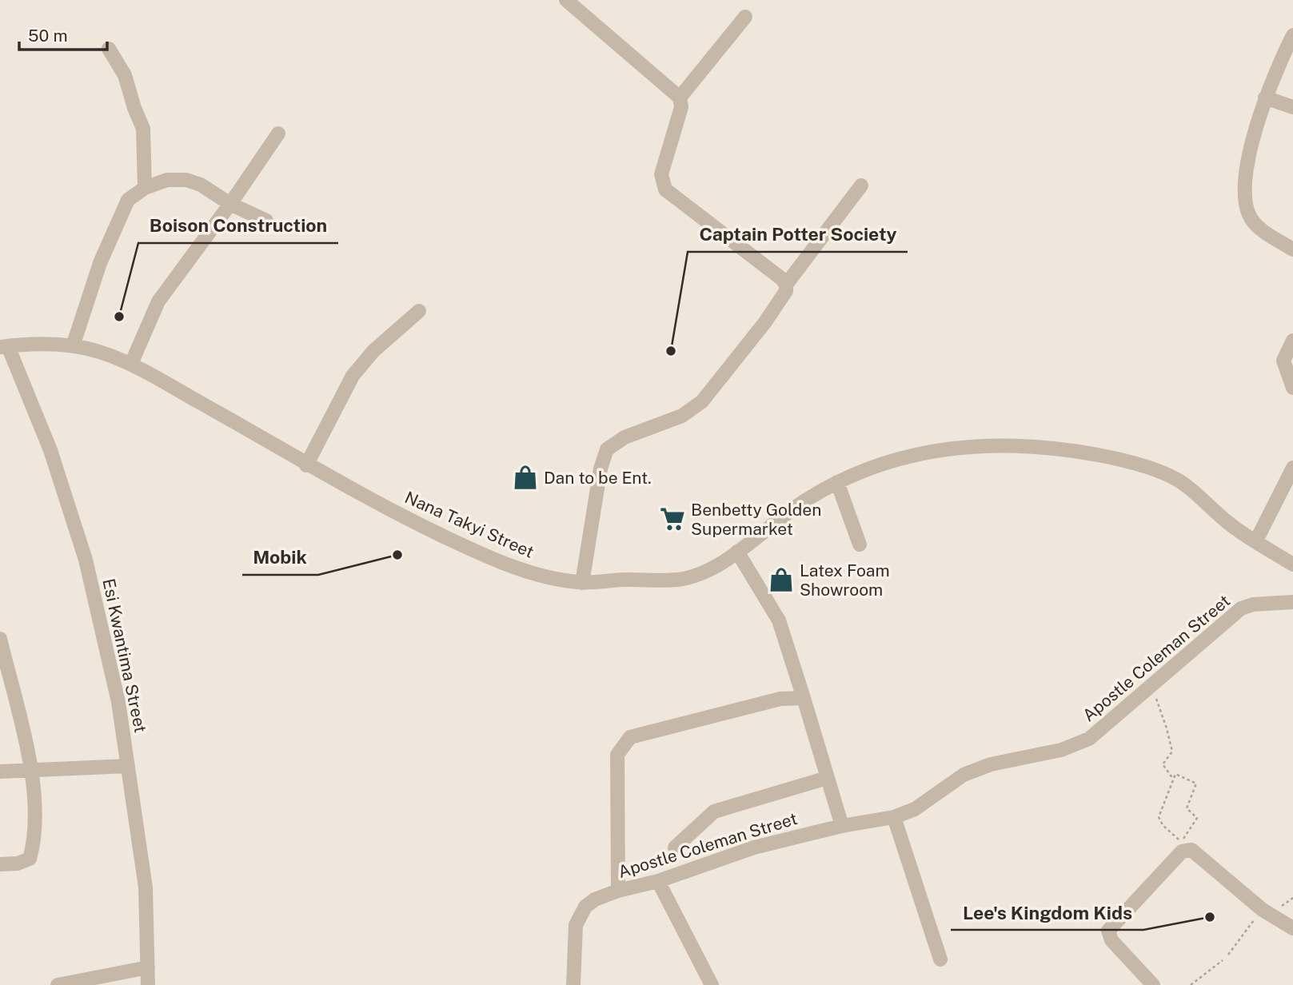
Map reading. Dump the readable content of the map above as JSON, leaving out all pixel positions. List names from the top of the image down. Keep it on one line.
{"streets":{"street":["Nana Takyi Street","Esi Kwantima Street","Apostle Coleman Street"]},"crossings":[["Nana Takyi Street","Esi Kwantima Street"]],"places":{"other":["Boison Construction","Captain Potter Society","Mobik","Lee's Kingdom Kids"],"shop":["Dan to be Ent.","Latex Foam Showroom"],"supermarket":["Benbetty Golden Supermarket"]},"scale_bar":"50 m"}
